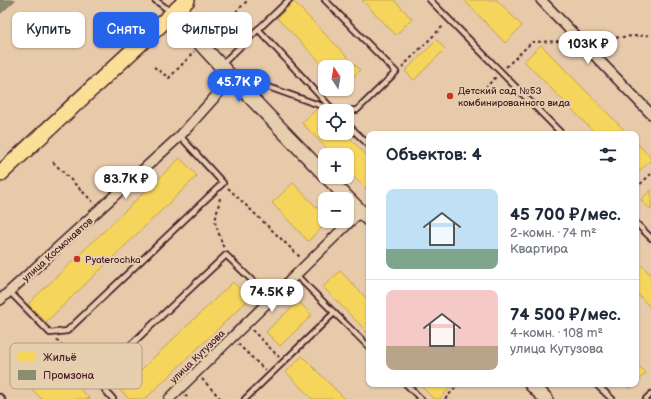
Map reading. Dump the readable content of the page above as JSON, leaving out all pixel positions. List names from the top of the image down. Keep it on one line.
{"streets":{"street":["улица Космонавтов","улица Кутузова"]},"places":["Детский сад №53 комбинированного вида","Pyaterochka"],"legend":["Жильё","Промзона"],"north":"top","page":{"chip":["Купить","Снять","Фильтры"],"price":["103K ₽","45.7K ₽","83.7K ₽","74.5K ₽"],"map_buttons":["+","−"],"heading":"Объектов: 4","list":[{"name":"45 700 ₽/мес.","note":"2-комн. · 74 m² · Квартира"},{"name":"74 500 ₽/мес.","note":"4-комн. · 108 m² · улица Кутузова"}]}}
